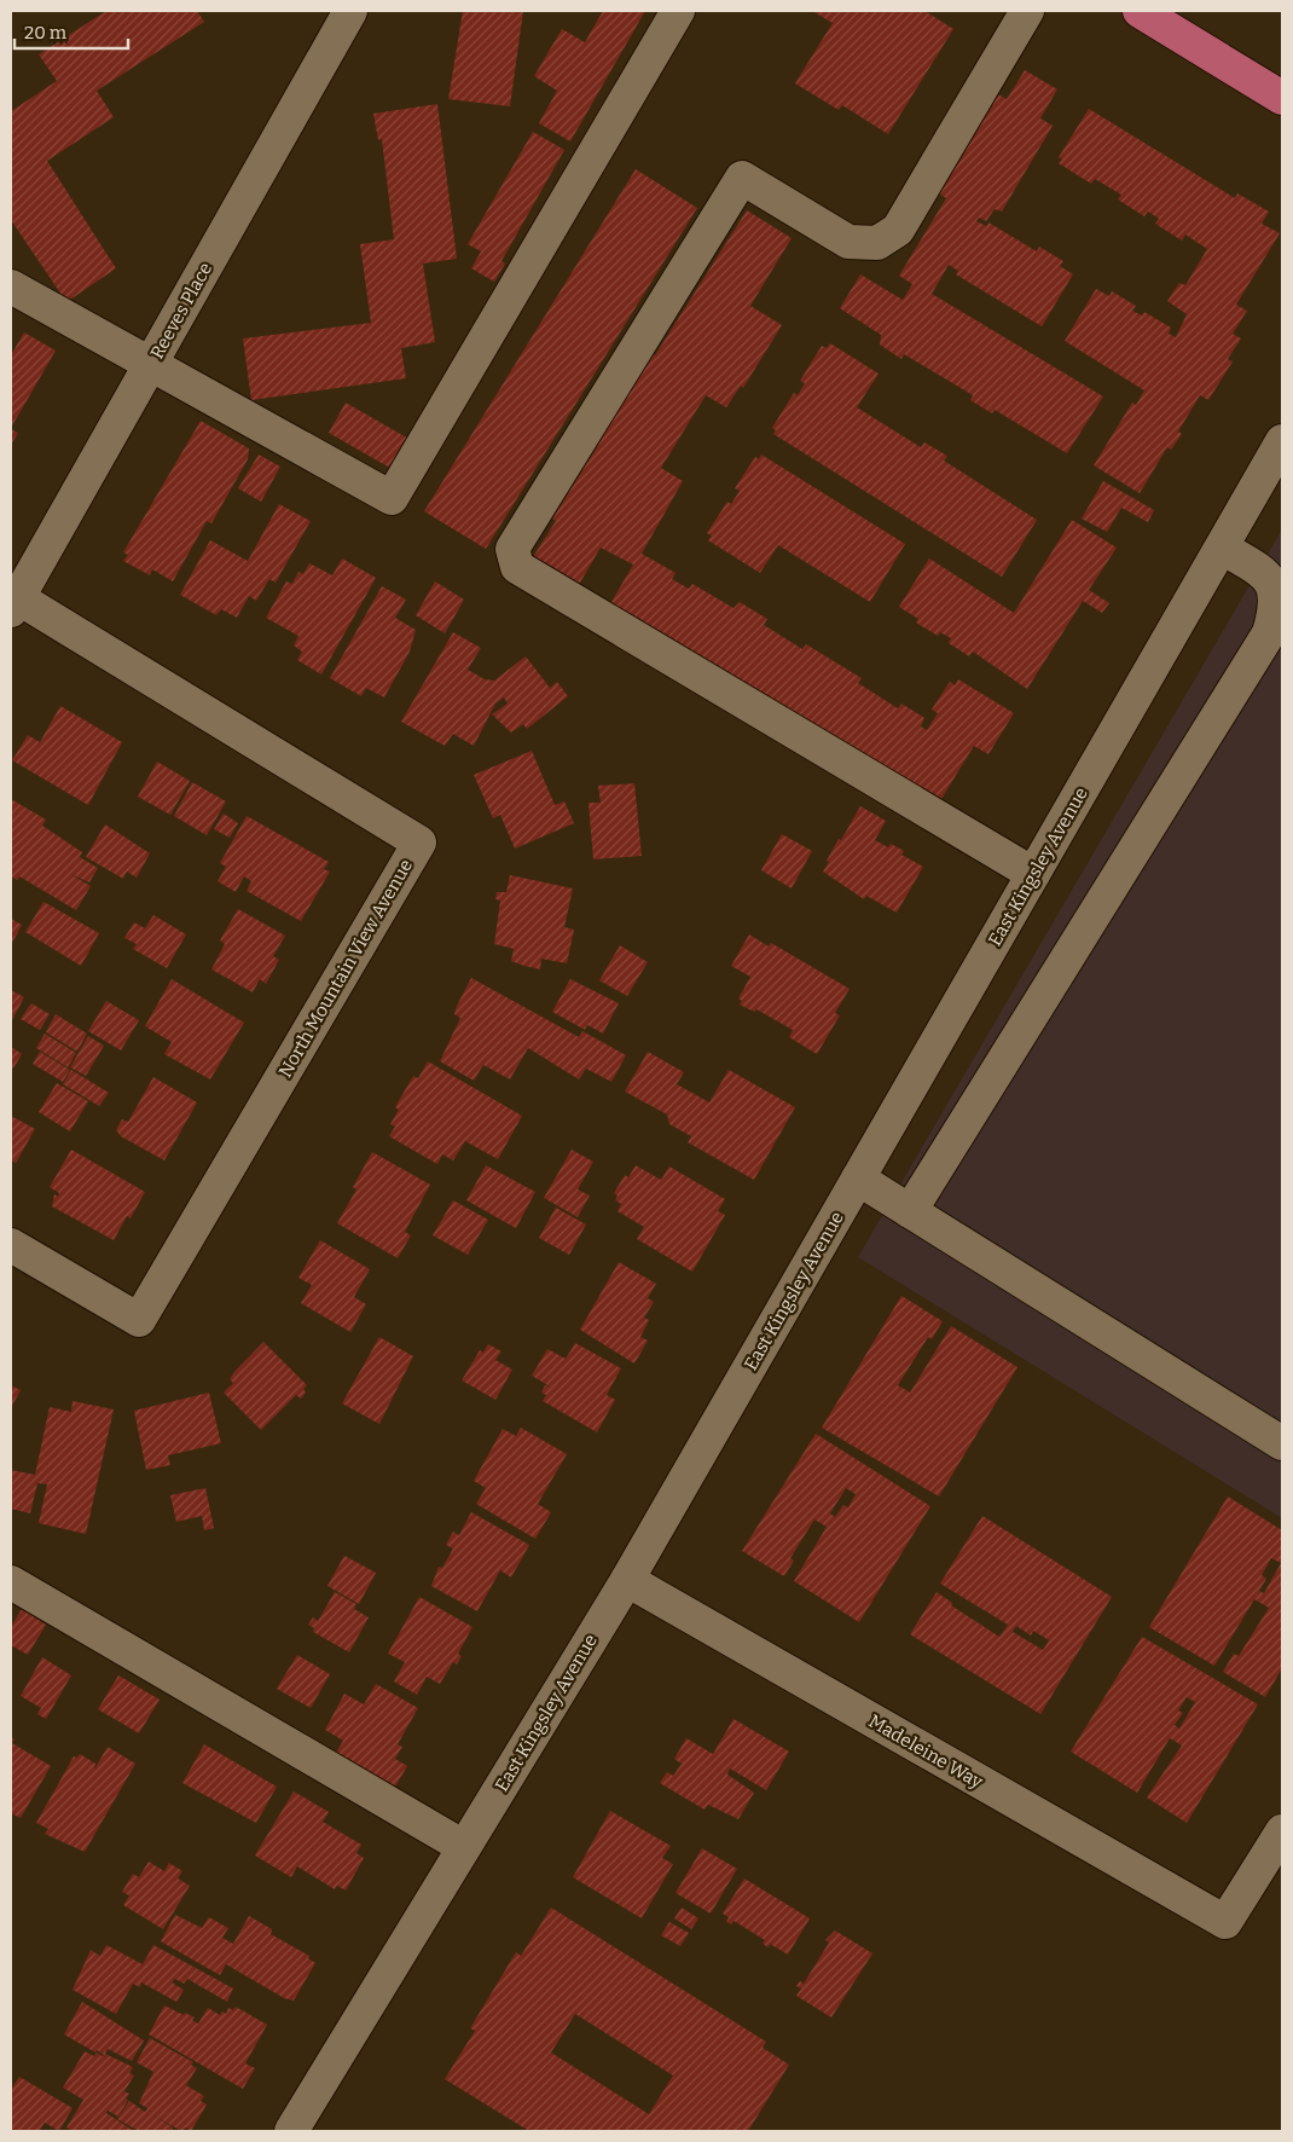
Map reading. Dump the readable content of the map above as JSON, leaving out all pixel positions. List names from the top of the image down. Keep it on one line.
{"streets":{"street":["Reeves Place","East Kingsley Avenue","North Mountain View Avenue","Madeleine Way"]},"crossings":[["Reeves Place","North Mountain View Avenue"],["East Kingsley Avenue","Madeleine Way"]],"scale_bar":"20 m"}
